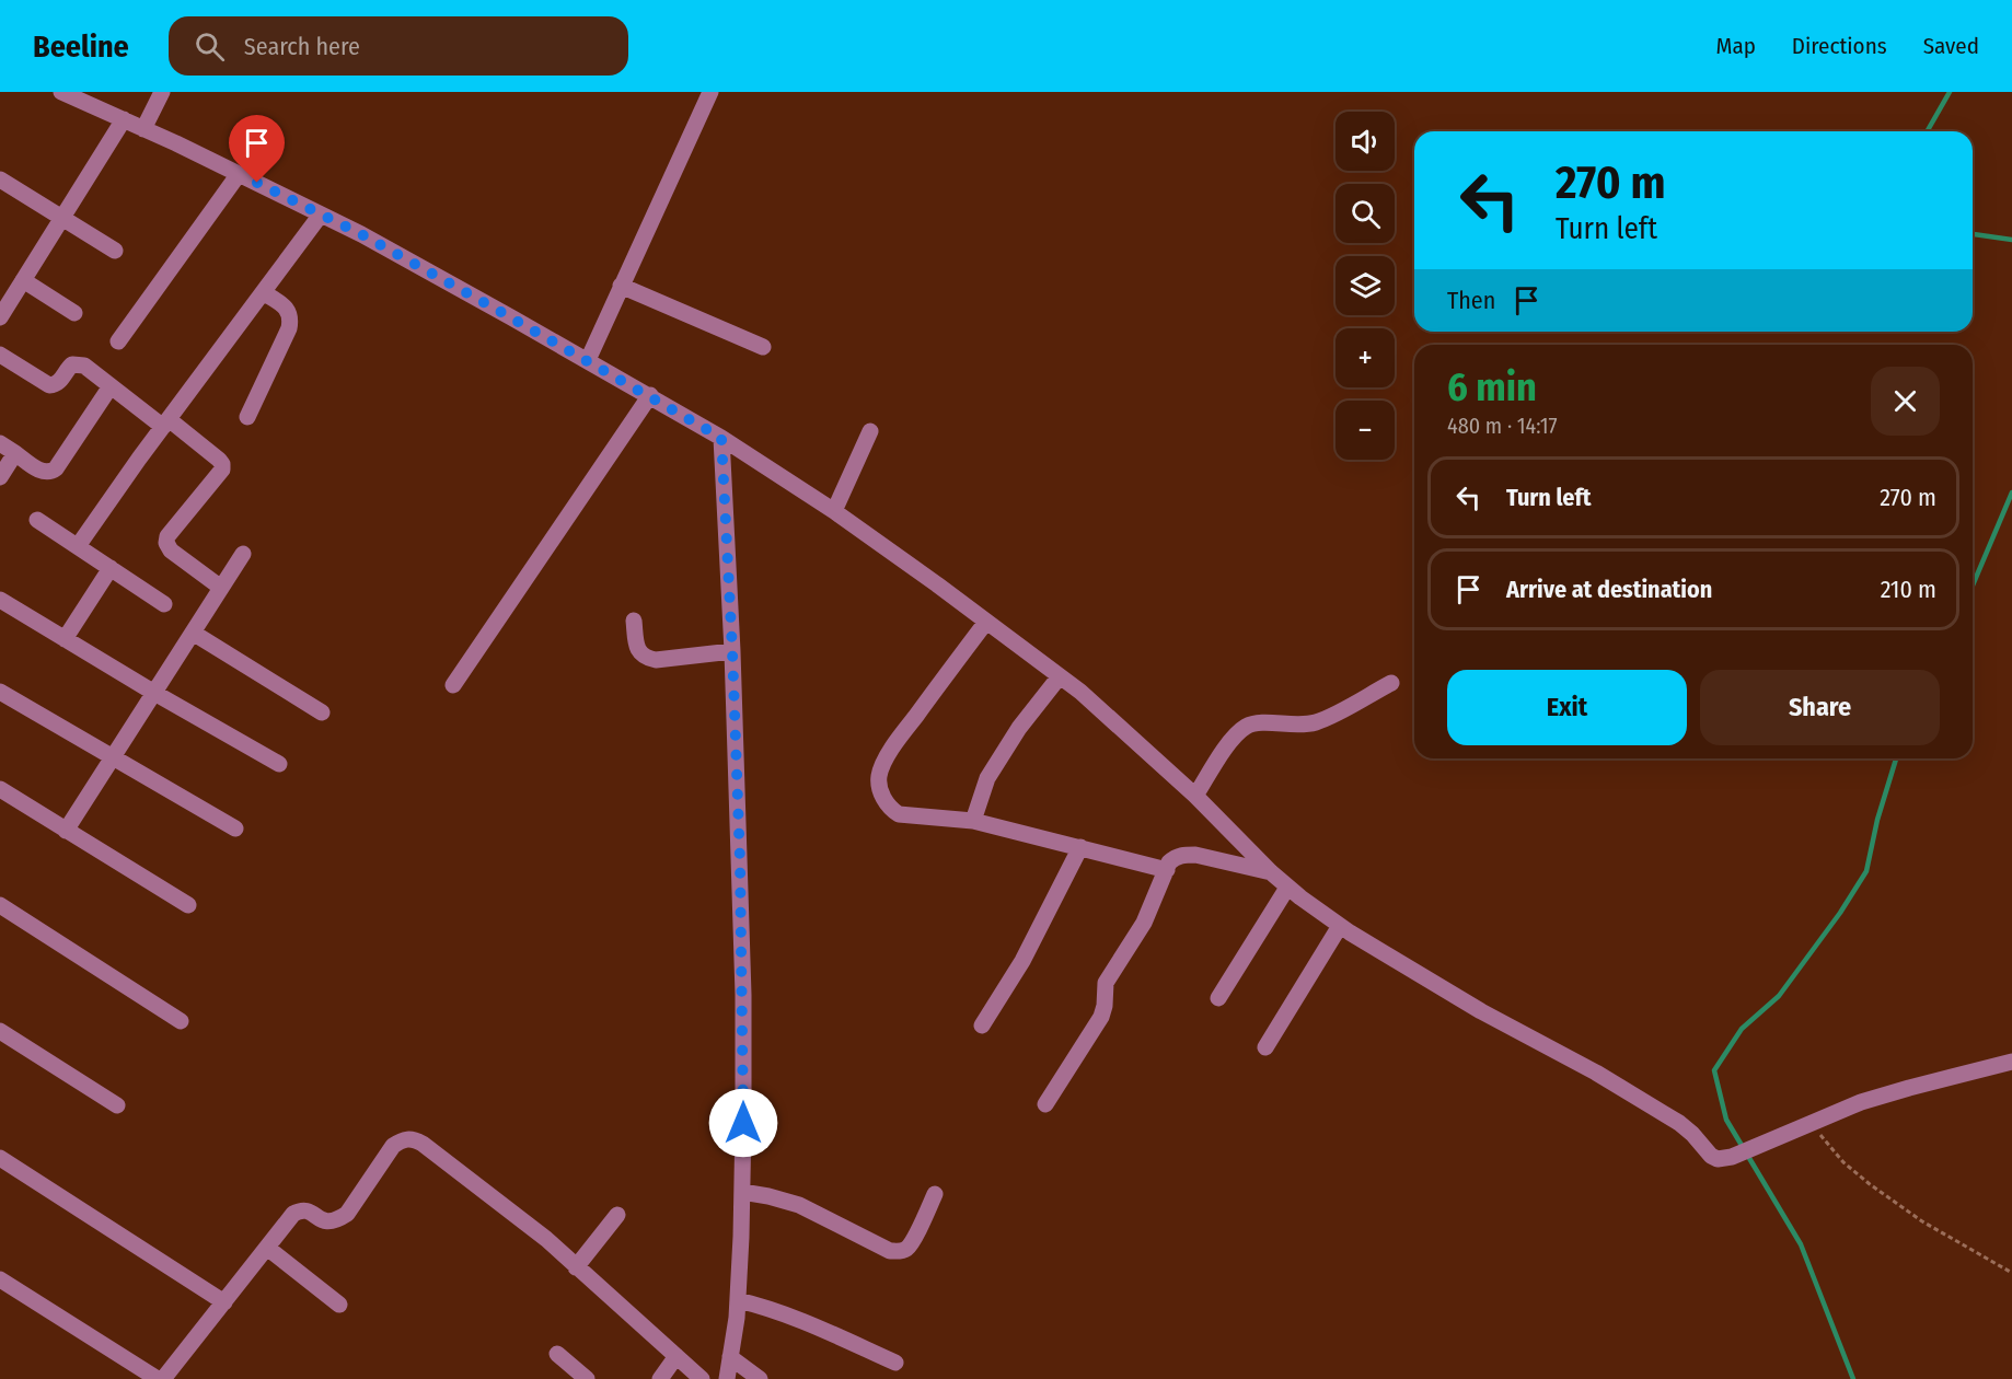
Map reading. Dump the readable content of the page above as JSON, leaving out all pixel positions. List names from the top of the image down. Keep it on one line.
{"page":{"header":"Beeline","search":"Search here","nav":["Map","Directions","Saved"],"map_buttons":["+","−"],"turn":["270 m","Turn left"],"then":"Then","heading":["6 min","480 m · 14:17"],"list":[{"name":"Turn left","value":"270 m"},{"name":"Arrive at destination","value":"210 m"}],"buttons":["Exit","Share"]}}
